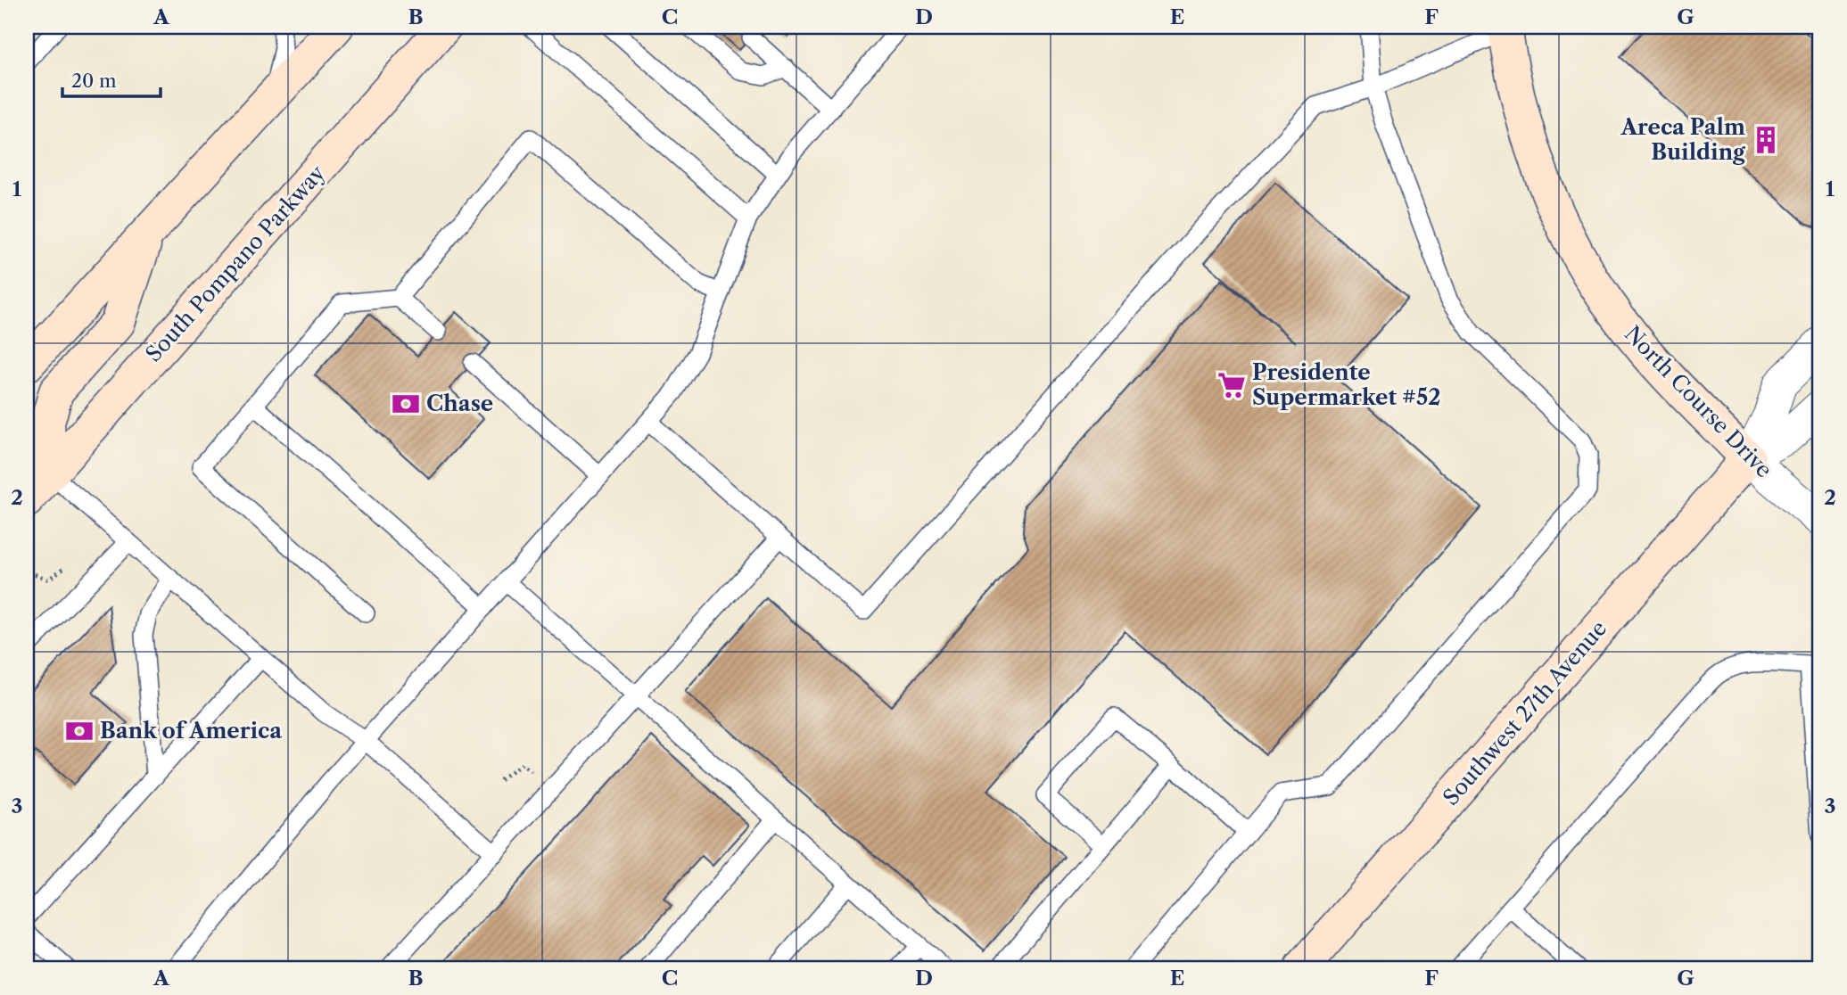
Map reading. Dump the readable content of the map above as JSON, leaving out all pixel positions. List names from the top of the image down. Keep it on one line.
{"streets":{"main road":["South Pompano Parkway","North Course Drive","Southwest 27th Avenue"]},"crossings":[["North Course Drive","Southwest 27th Avenue"]],"places":{"building":["Areca Palm Building"],"supermarket":["Presidente Supermarket #52"],"bank":["Chase","Bank of America"]},"scale_bar":"20 m","grid":{"columns":["A","B","C","D","E","F","G"],"rows":["1","2","3"]}}
